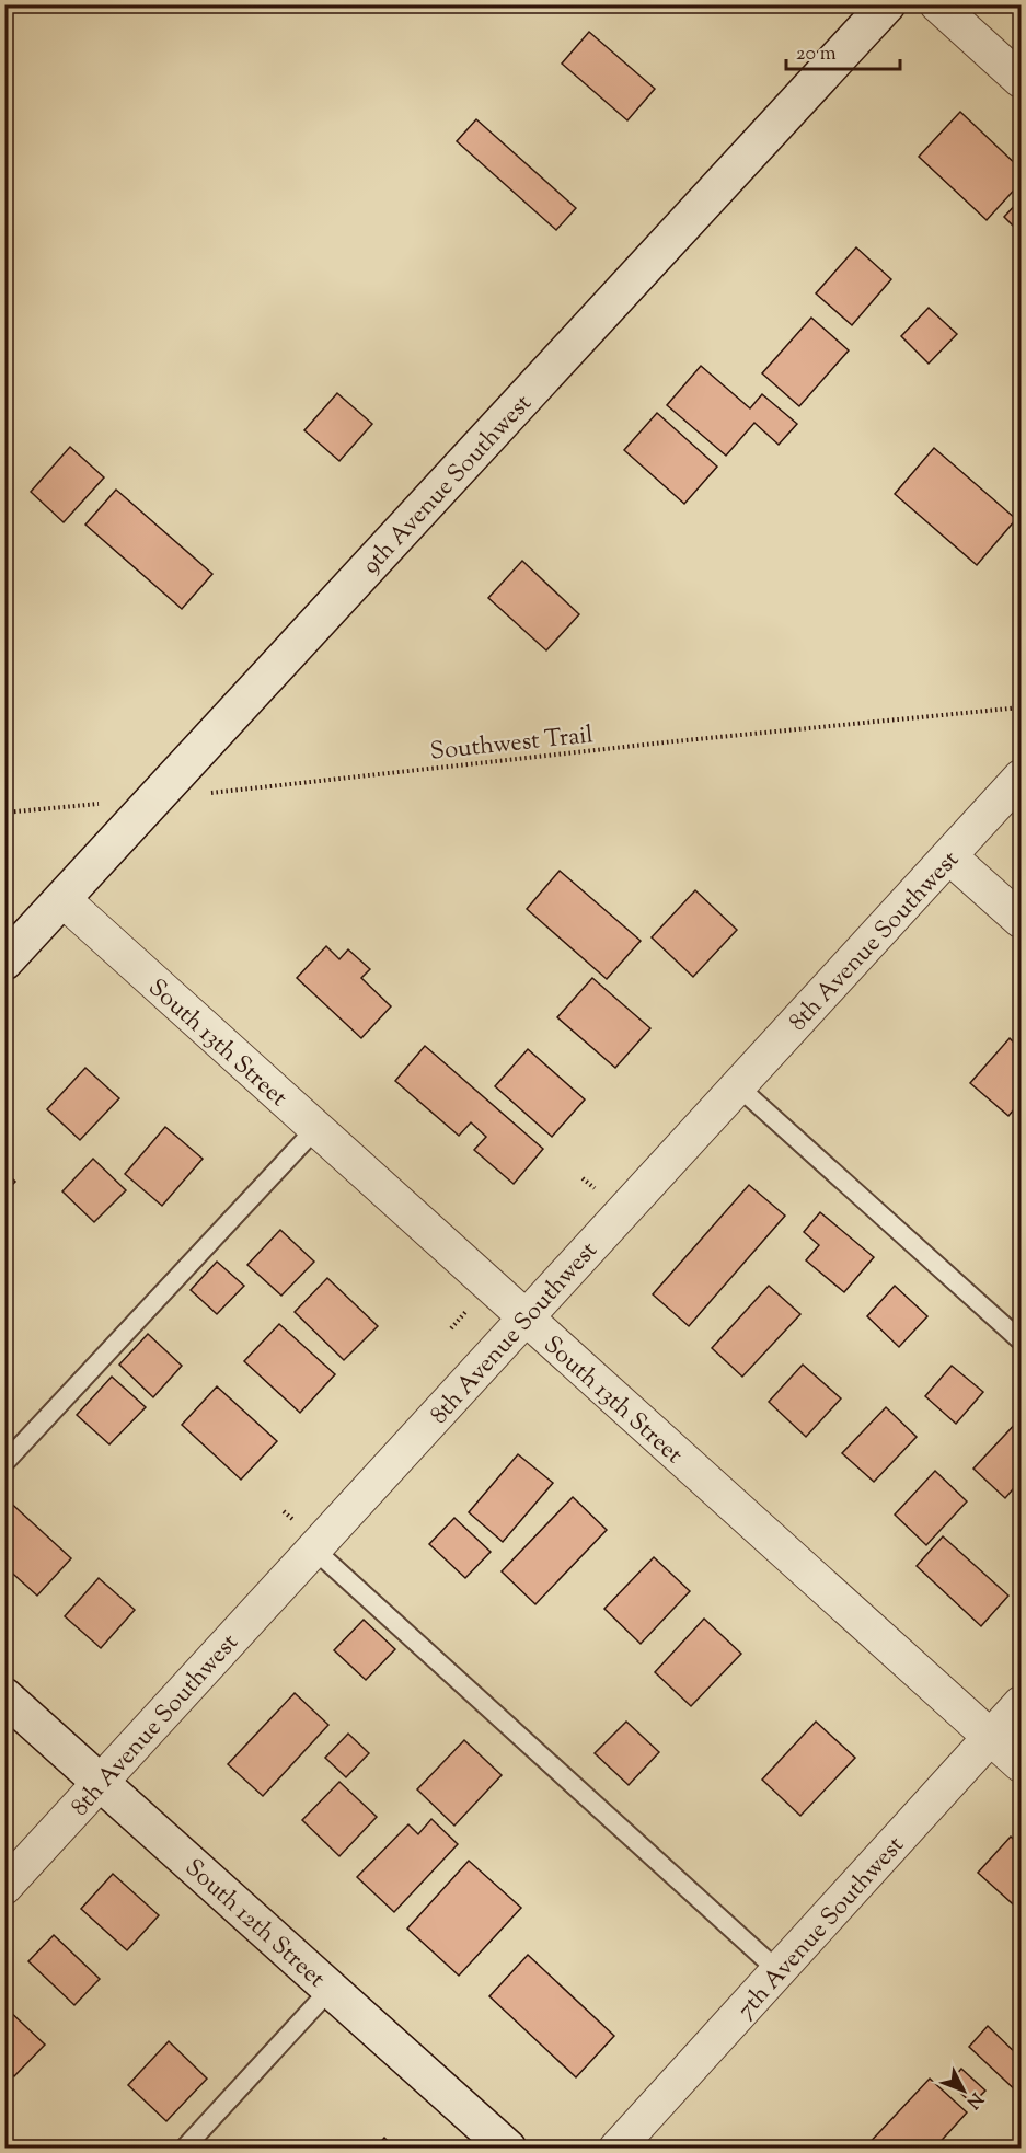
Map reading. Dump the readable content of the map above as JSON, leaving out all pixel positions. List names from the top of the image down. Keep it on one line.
{"streets":{"street":["9th Avenue Southwest","8th Avenue Southwest","South 13th Street","South 12th Street","7th Avenue Southwest"],"path":["Southwest Trail"]},"crossings":[["9th Avenue Southwest","Southwest Trail"],["9th Avenue Southwest","South 13th Street"],["8th Avenue Southwest","South 13th Street"],["8th Avenue Southwest","South 12th Street"],["South 13th Street","7th Avenue Southwest"]],"scale_bar":"20 m","north":"bottom right"}
